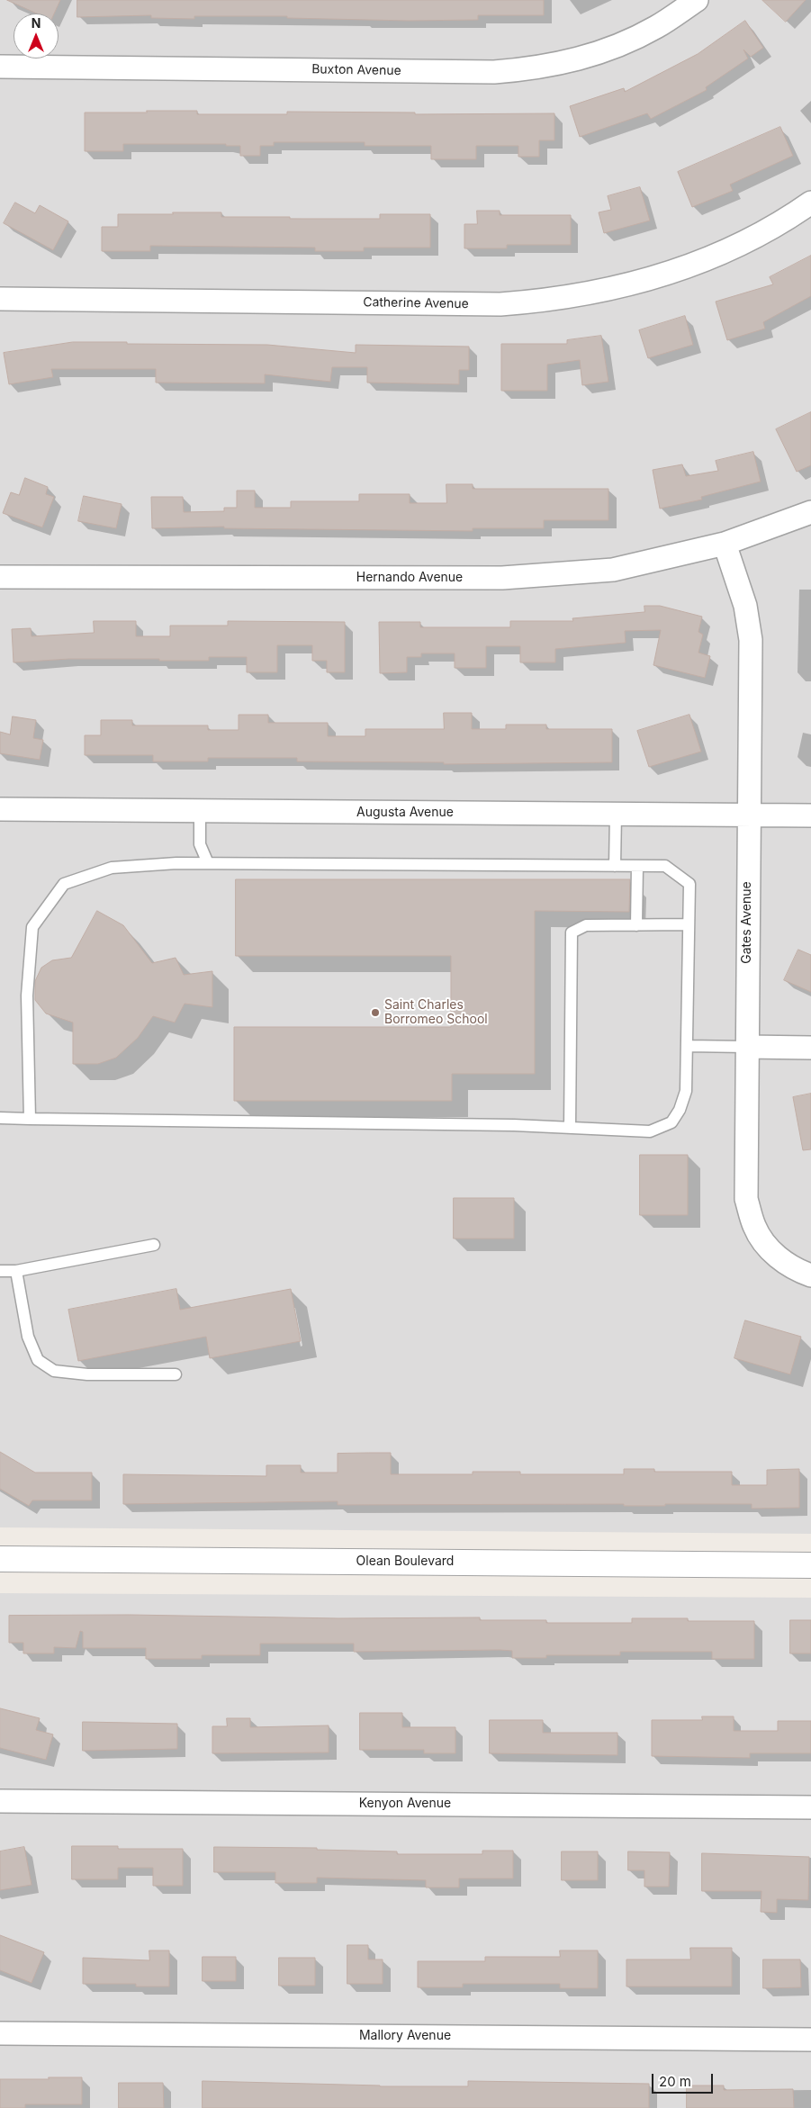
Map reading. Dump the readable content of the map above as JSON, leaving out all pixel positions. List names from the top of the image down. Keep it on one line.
{"streets":{"street":["Buxton Avenue","Catherine Avenue","Hernando Avenue","Augusta Avenue","Gates Avenue","Olean Boulevard","Kenyon Avenue","Mallory Avenue"]},"crossings":[["Hernando Avenue","Gates Avenue"],["Augusta Avenue","Gates Avenue"]],"places":["Saint Charles Borromeo School"],"scale_bar":"20 m","north":"top"}
